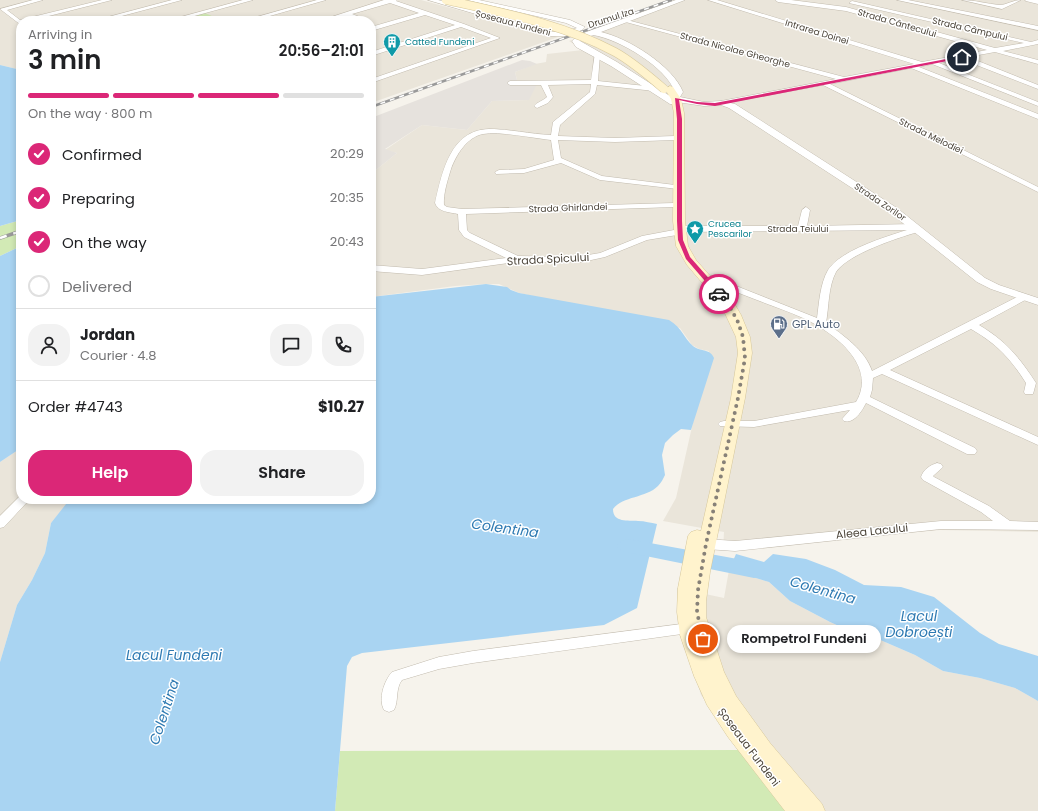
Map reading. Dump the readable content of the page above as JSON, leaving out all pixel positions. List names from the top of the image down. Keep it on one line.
{"streets":{"main road":["Șoseaua Fundeni"],"street":["Drumul Iza","Strada Cântecului","Strada Câmpului","Intrarea Doinei","Strada Nicolae Gheorghe","Strada Melodiei","Strada Zorilor","Strada Ghirlandei","Strada Teiului","Strada Spicului","Aleea Lacului"]},"crossings":[["Drumul Iza","Șoseaua Fundeni"],["Șoseaua Fundeni","Strada Ghirlandei"],["Șoseaua Fundeni","Strada Teiului"],["Șoseaua Fundeni","Strada Spicului"],["Șoseaua Fundeni","Aleea Lacului"],["Strada Zorilor","Strada Teiului"],["Strada Teiului","Strada Spicului"]],"water":["Colentina","Lacul Dobroești","Lacul Fundeni"],"places":{"building":["Catted Fundeni"],"place":["Crucea Pescarilor"],"fuel station":["GPL Auto"],"other":["Rompetrol Fundeni"]},"page":{"heading":["3 min","Arriving in","20:56–21:01"],"panel":["Jordan","Courier · 4.8","Order #4743","$10.27"],"bar":"On the way · 800 m","list":[["Confirmed","20:29"],["Preparing","20:35"],["On the way","20:43"],"Delivered"],"buttons":["Help","Share"],"bubble":"Rompetrol Fundeni"}}
